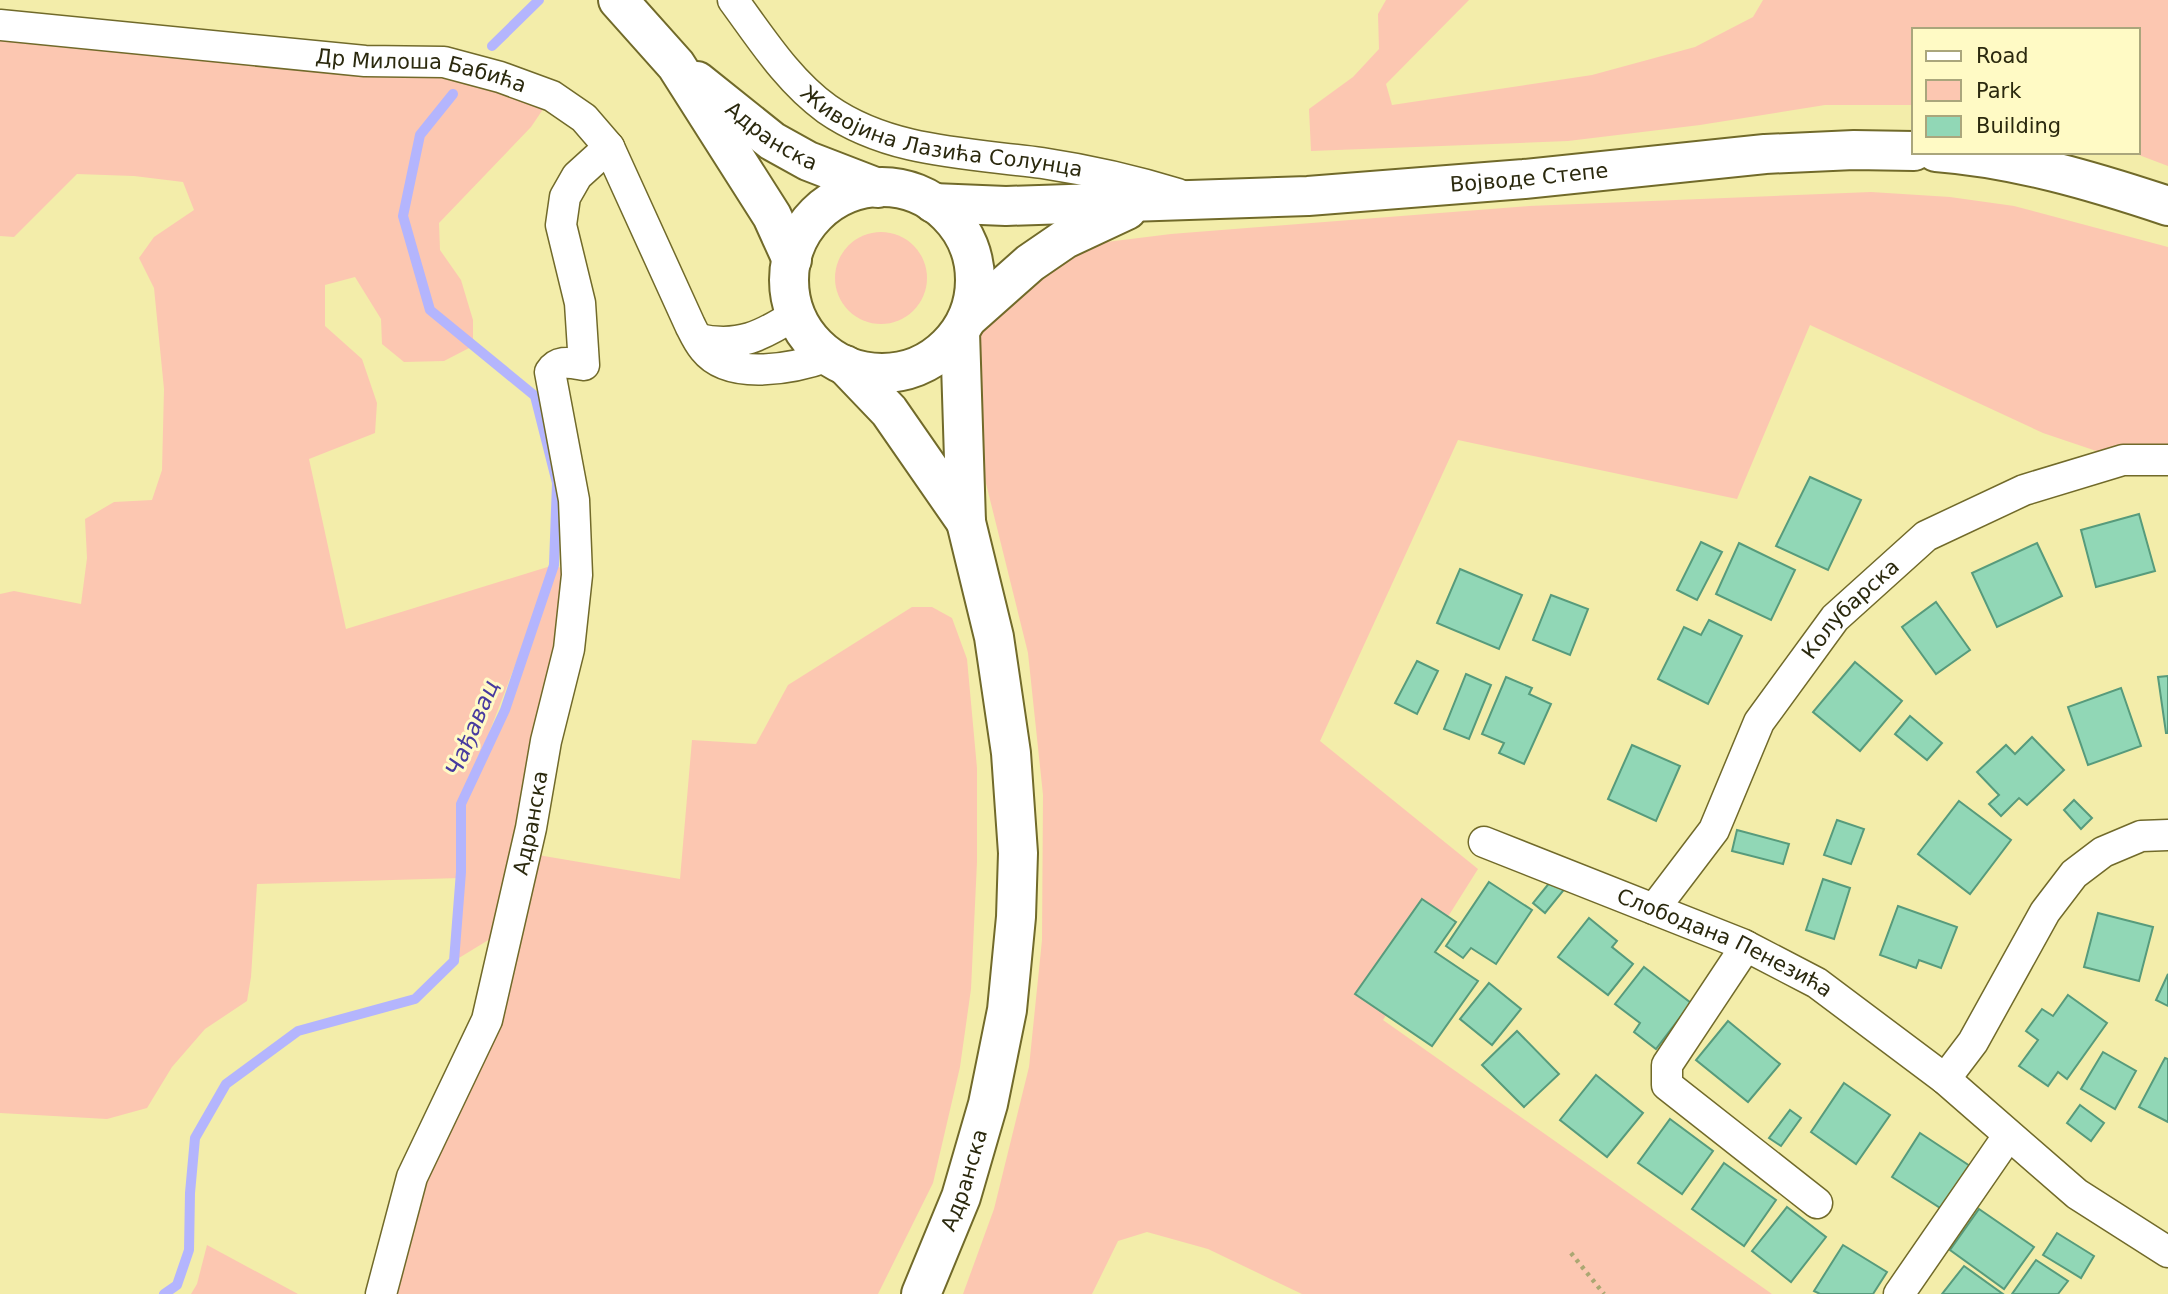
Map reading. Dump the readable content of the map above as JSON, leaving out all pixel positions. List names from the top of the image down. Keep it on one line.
{"streets":{"main road":["Адранска","Војводе Степе"],"street":["Др Милоша Бабића","Живојина Лазића Солунца","Колубарска","Слободана Пенезића"]},"crossings":[["Др Милоша Бабића","Адранска"],["Др Милоша Бабића","Војводе Степе"],["Живојина Лазића Солунца","Војводе Степе"],["Адранска","Војводе Степе"],["Колубарска","Слободана Пенезића"]],"water":["Чађавац"],"legend":["Road","Park","Building"]}
